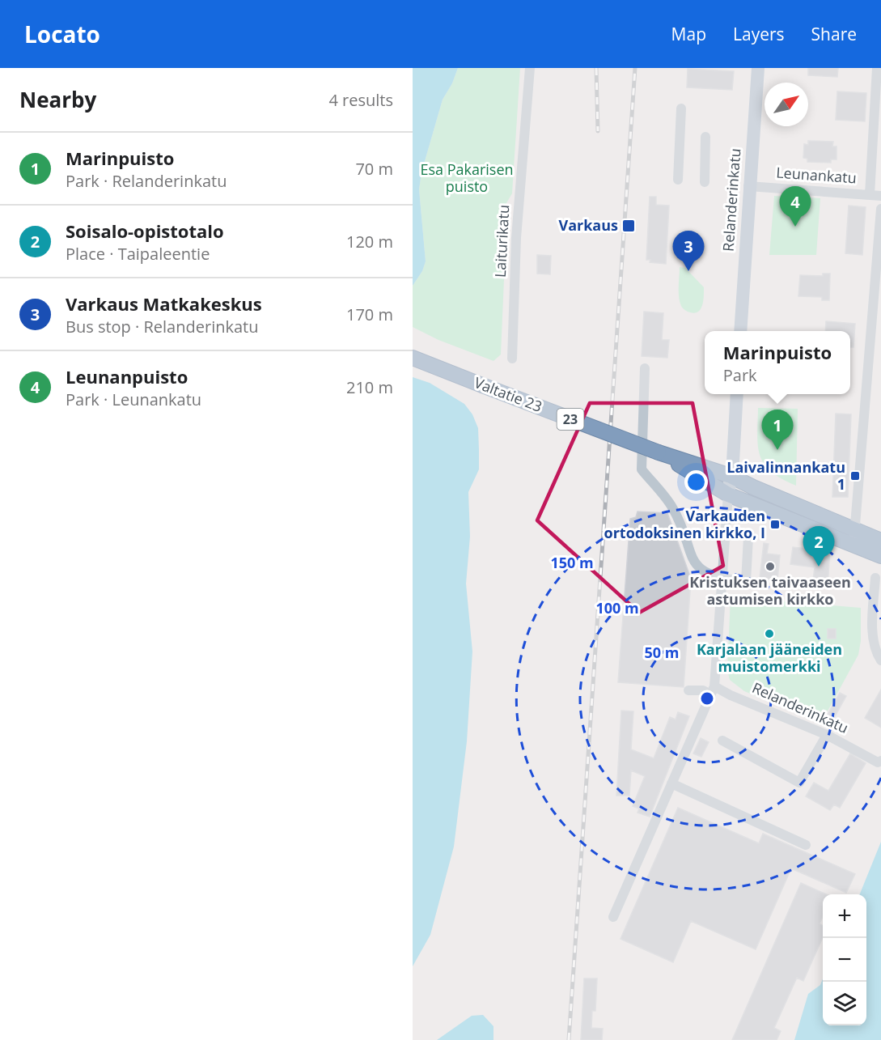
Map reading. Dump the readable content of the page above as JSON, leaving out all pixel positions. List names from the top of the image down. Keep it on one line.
{"streets":{"highway":["Valtatie 23","23"],"main road":["Relanderinkatu"],"street":["Leunankatu","Laiturikatu"]},"crossings":[["Leunankatu","Relanderinkatu"],["Valtatie 23","23"]],"parks":["Esa Pakarisen puisto"],"places":{"transit":["Varkaus","Laivalinnankatu 1","Varkauden ortodoksinen kirkko, I"],"other":["Kristuksen taivaaseen astumisen kirkko","Karjalaan jääneiden muistomerkki"]},"north":"top right","page":{"header":"Locato","nav":["Map","Layers","Share"],"heading":["Nearby","4 results"],"list":[{"mark":"1","name":"Marinpuisto","note":"Park · Relanderinkatu","value":"70 m"},{"mark":"2","name":"Soisalo-opistotalo","note":"Place · Taipaleentie","value":"120 m"},{"mark":"3","name":"Varkaus Matkakeskus","note":"Bus stop · Relanderinkatu","value":"170 m"},{"mark":"4","name":"Leunanpuisto","note":"Park · Leunankatu","value":"210 m"}],"pins":["4","3","1","2"],"popup":["Marinpuisto","Park"],"map_buttons":["+","−"]},"rings":["150 m","100 m","50 m"]}
